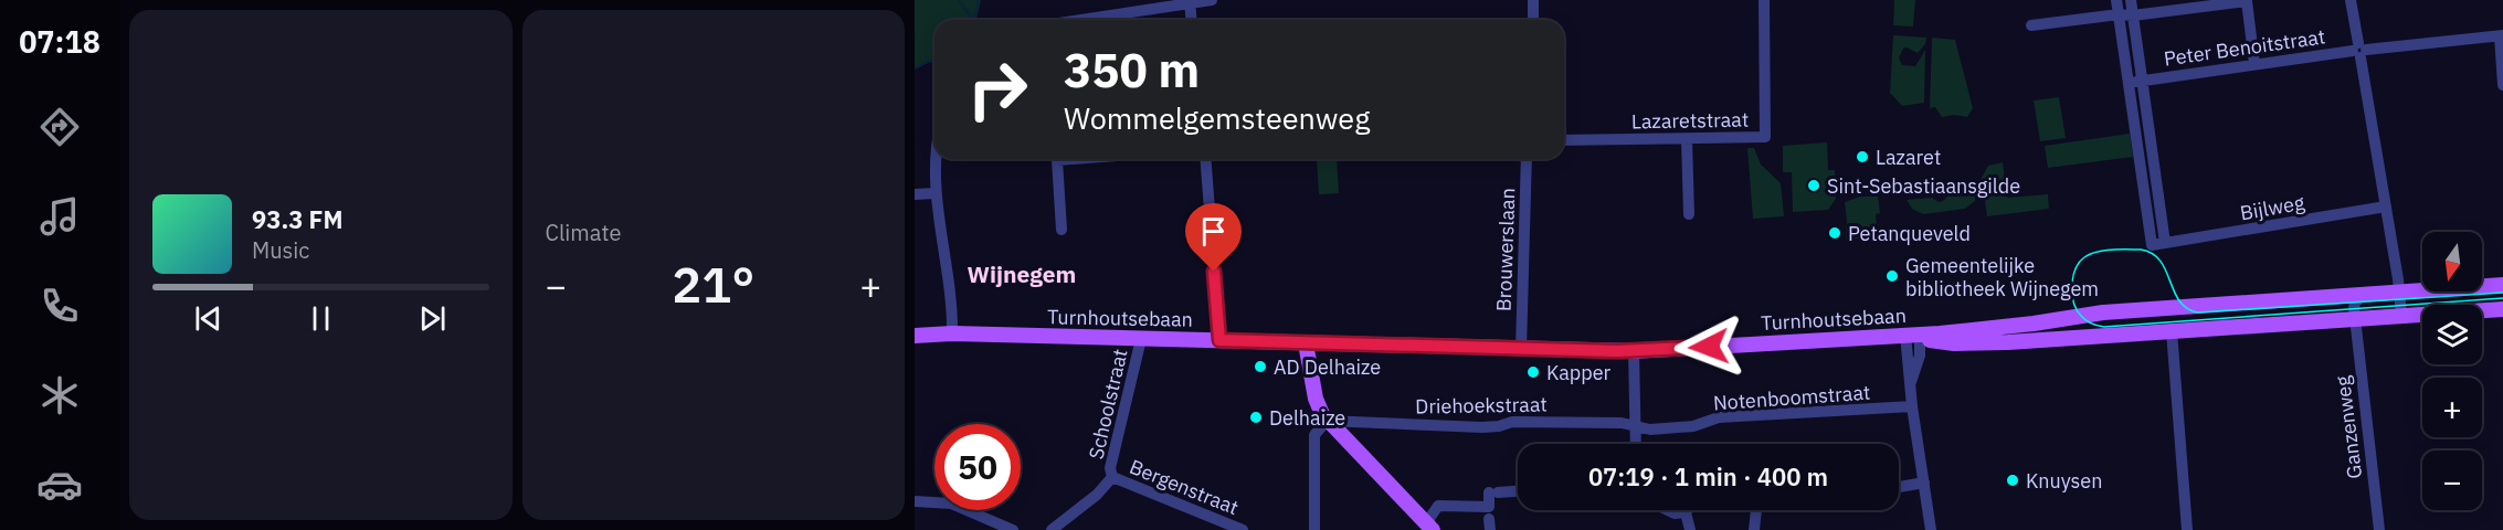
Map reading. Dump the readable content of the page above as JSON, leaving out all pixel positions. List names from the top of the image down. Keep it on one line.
{"streets":{"main road":["Turnhoutsebaan"],"street":["Peter Benoitstraat","Lazaretstraat","Bijlweg","Brouwerslaan","Notenboomstraat","Schoolstraat","Driehoekstraat","Ganzenweg","Bergenstraat"]},"crossings":[["Brouwerslaan","Turnhoutsebaan"],["Turnhoutsebaan","Schoolstraat"],["Turnhoutsebaan","Ganzenweg"],["Notenboomstraat","Driehoekstraat"],["Schoolstraat","Bergenstraat"]],"districts":["Wijnegem"],"places":["Lazaret","Sint-Sebastiaansgilde","Petanqueveld","Gemeentelijke bibliotheek Wijnegem","AD Delhaize","Kapper","Delhaize","Knuysen"],"north":"bottom","page":{"tabs":"07:18","tile":"Climate","turn":["350 m","Wommelgemsteenweg"],"song":["93.3 FM","Music"],"map_buttons":["+","−"],"heat":["−","21°","+"],"limit":"50","trip":"07:19 · 1 min · 400 m"}}
